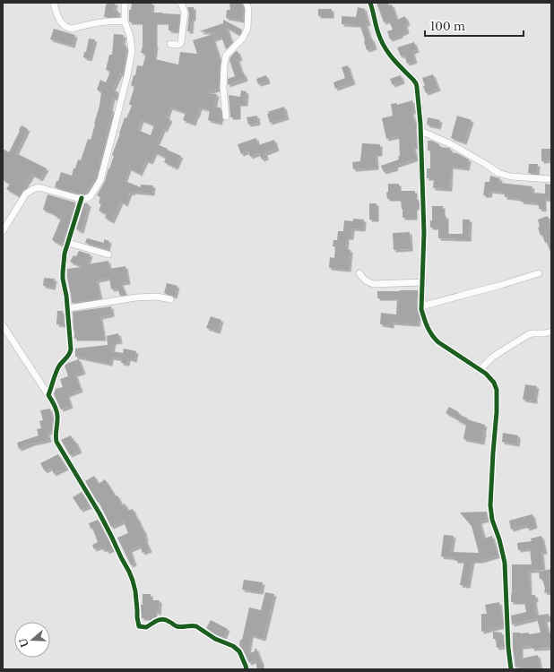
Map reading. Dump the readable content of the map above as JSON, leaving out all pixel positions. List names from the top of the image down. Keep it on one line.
{"scale_bar":"100 m","north":"left"}
